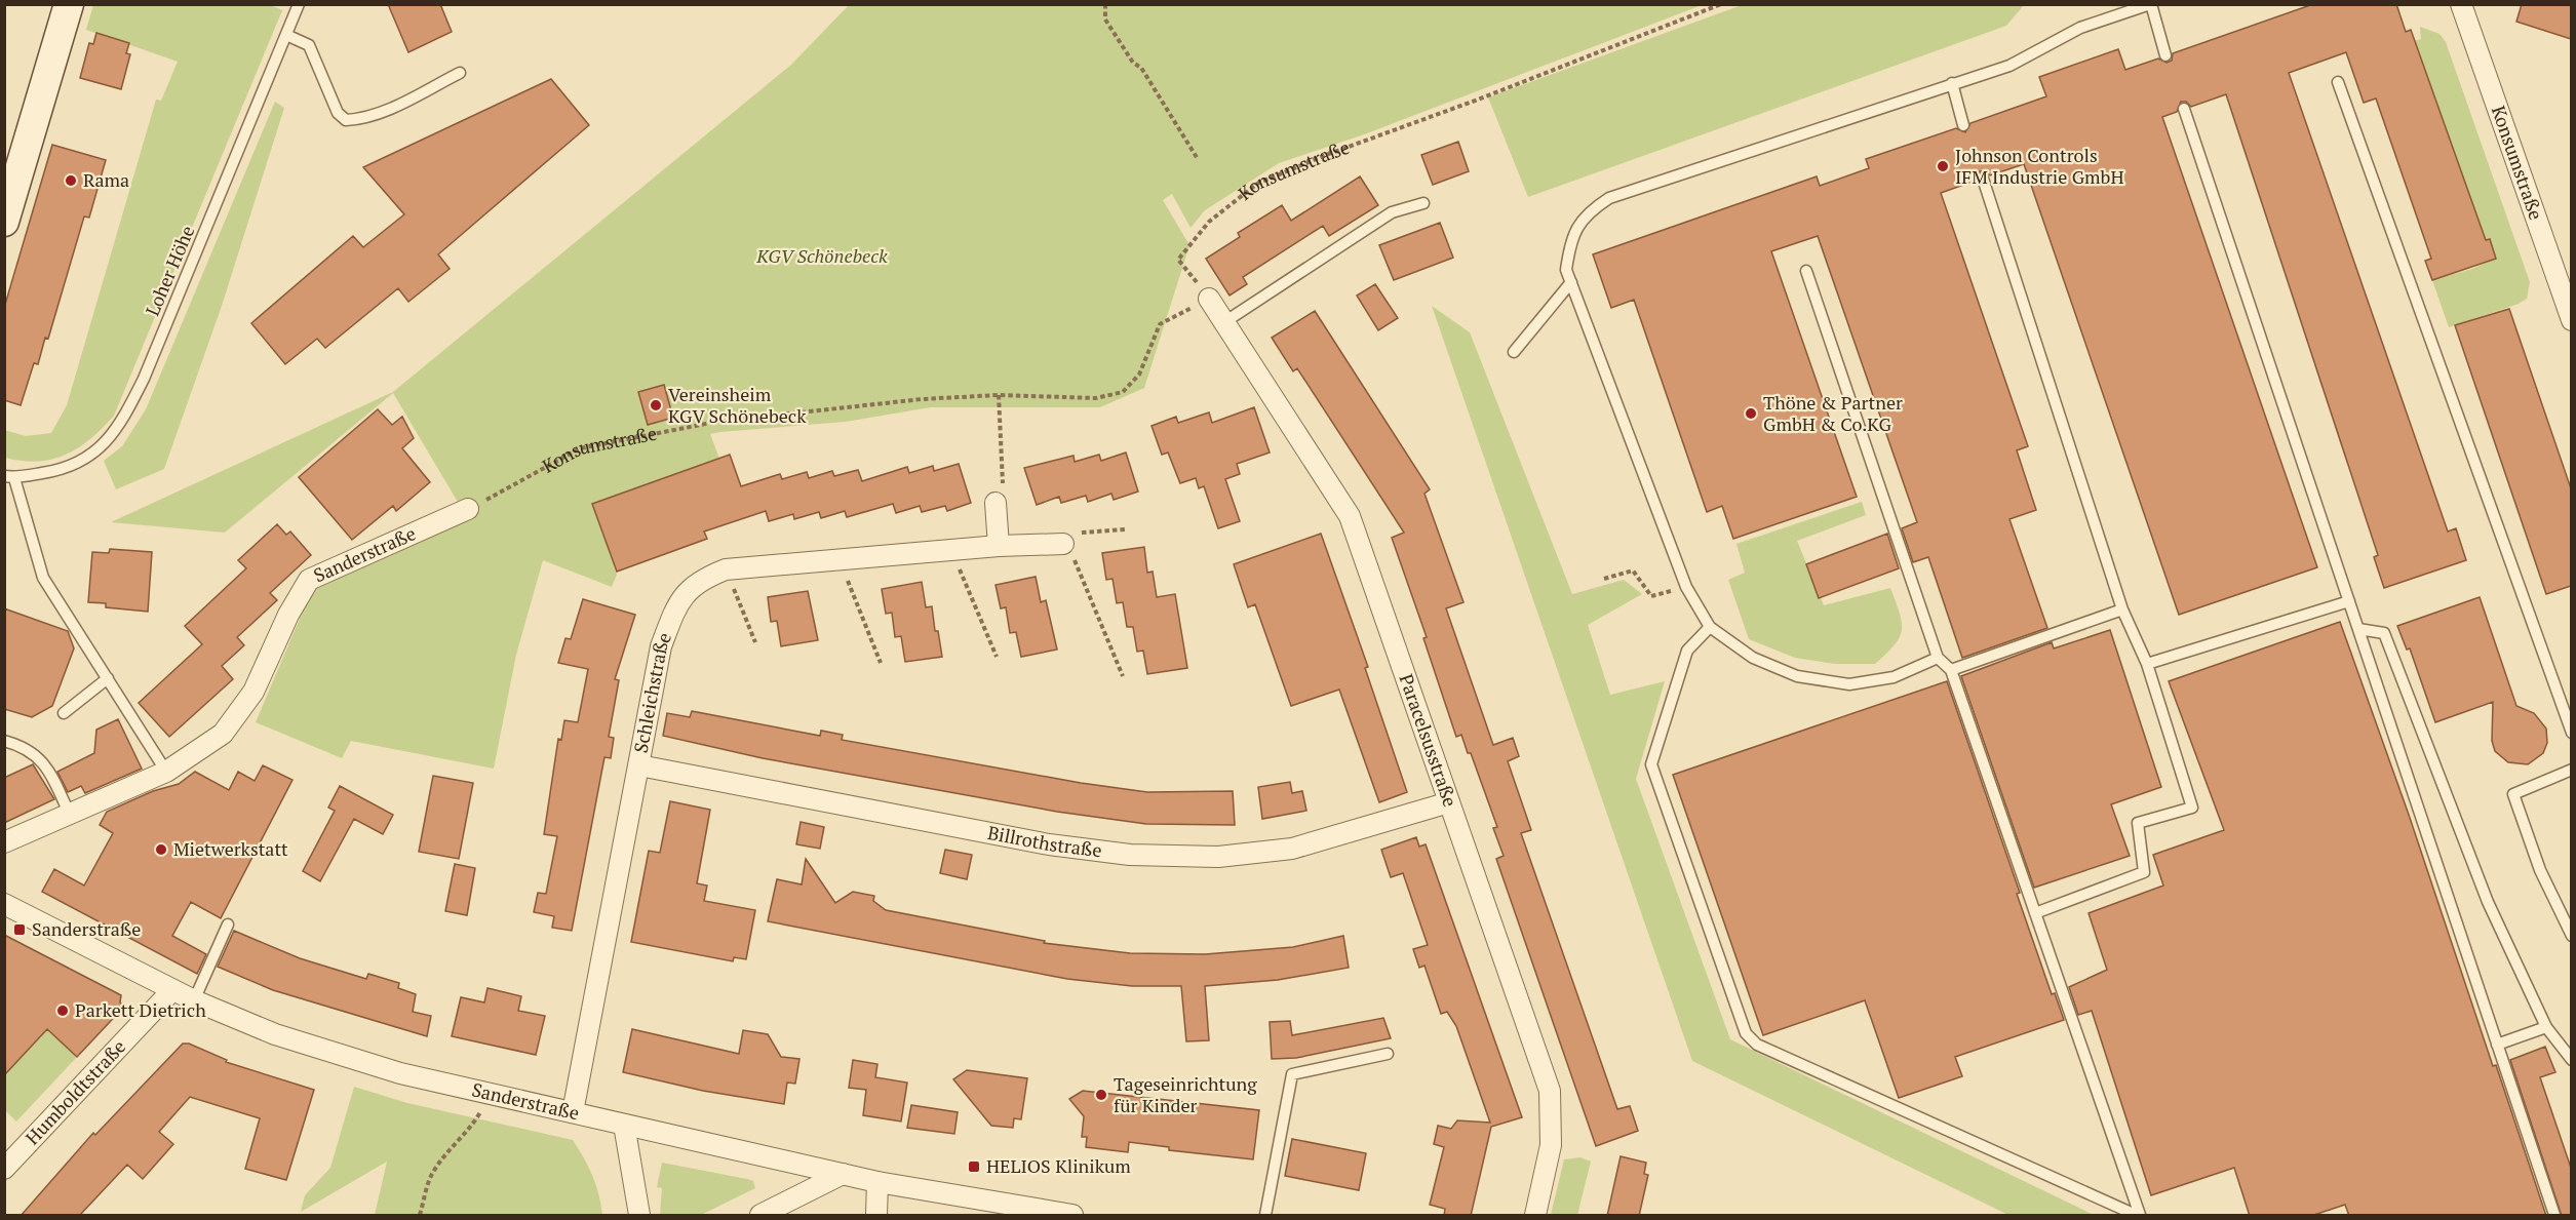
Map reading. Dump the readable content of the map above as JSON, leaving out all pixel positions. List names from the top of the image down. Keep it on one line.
{"streets":{"street":["Konsumstraße","Sanderstraße","Schleichstraße","Paracelsusstraße","Billrothstraße","Humboldtstraße"],"lane":["Loher Höhe"]},"crossings":[["Konsumstraße","Sanderstraße"],["Konsumstraße","Paracelsusstraße"],["Sanderstraße","Schleichstraße"],["Sanderstraße","Humboldtstraße"],["Schleichstraße","Billrothstraße"],["Paracelsusstraße","Billrothstraße"]],"parks":["KGV Schönebeck"],"places":{"other":["Johnson Controls IFM Industrie GmbH","Rama","Vereinsheim KGV Schönebeck","Thöne & Partner GmbH & Co.KG","Mietwerkstatt","Parkett Dietrich","Tageseinrichtung für Kinder"],"transit":["Sanderstraße","HELIOS Klinikum"]}}
